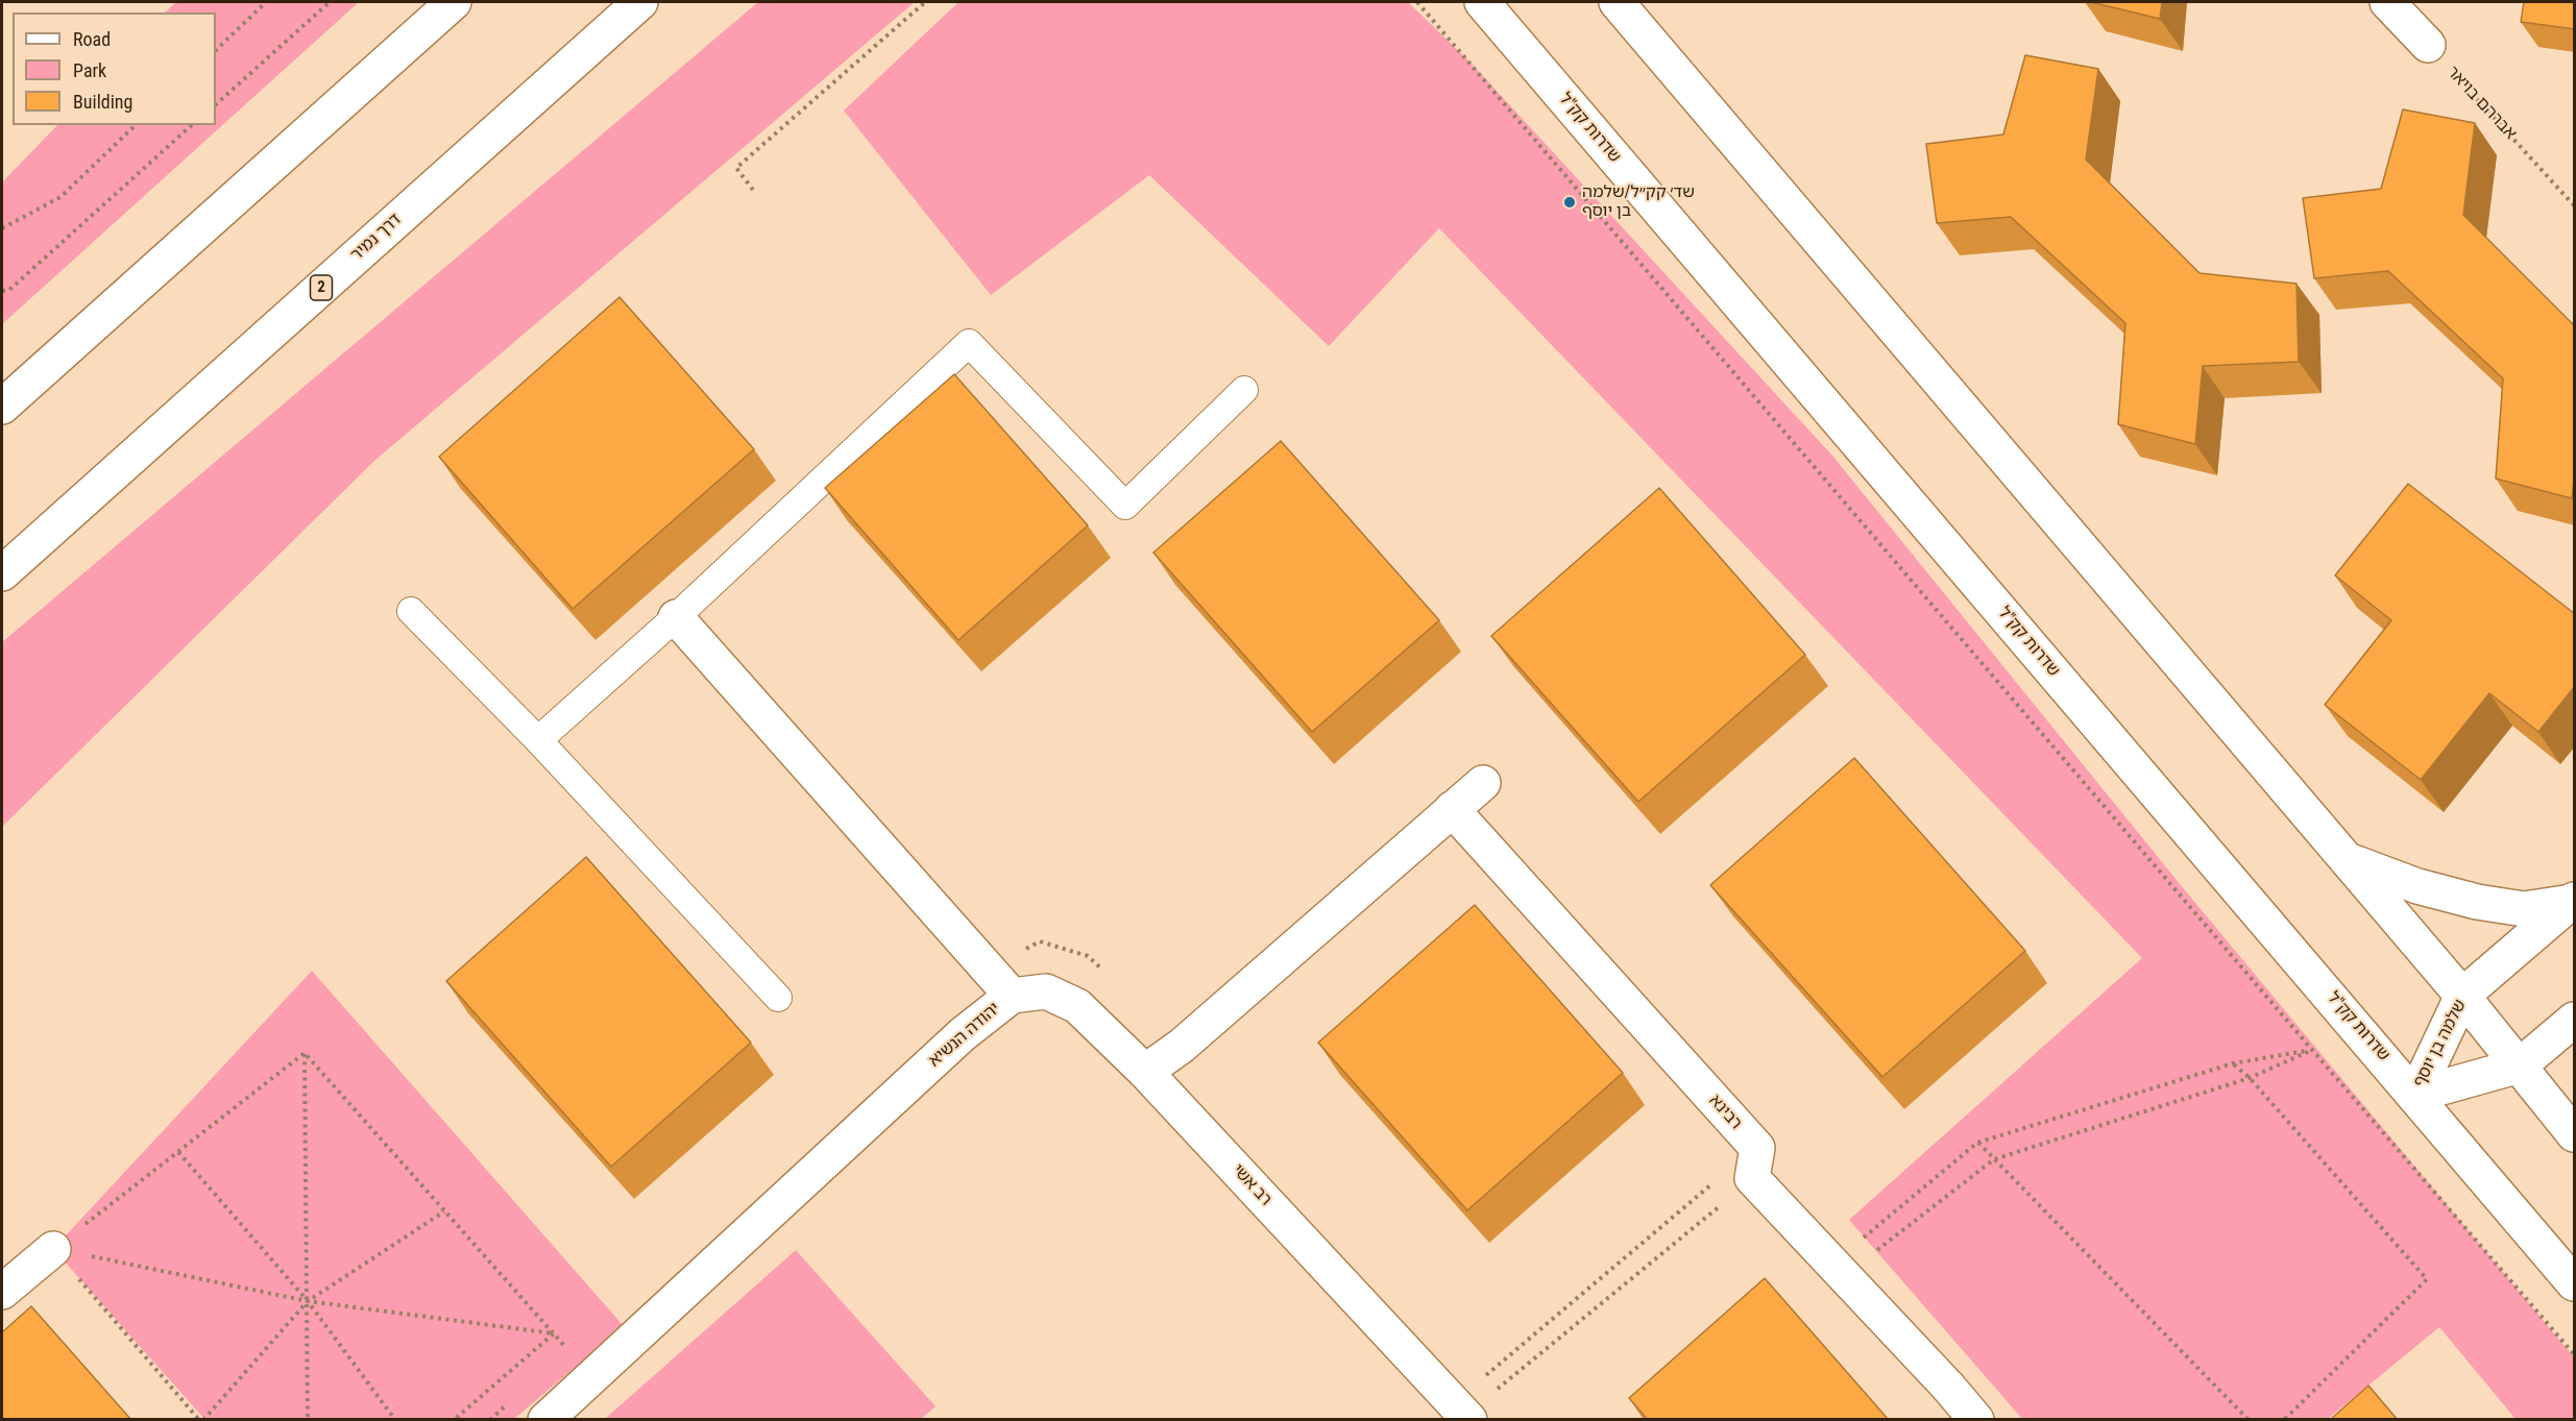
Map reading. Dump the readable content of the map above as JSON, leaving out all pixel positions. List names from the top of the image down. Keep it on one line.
{"streets":{"main road":["שדרות קק\"ל","דרך נמיר","2","יהודה הנשיא","שלמה בן יוסף","רבינא","רב אשי"],"path":["אברהם בויאר"]},"crossings":[["שדרות קק\"ל","שלמה בן יוסף"],["יהודה הנשיא","רב אשי"]],"places":["שד׳ קק״ל/שלמה בן יוסף"],"legend":["Road","Park","Building"]}
